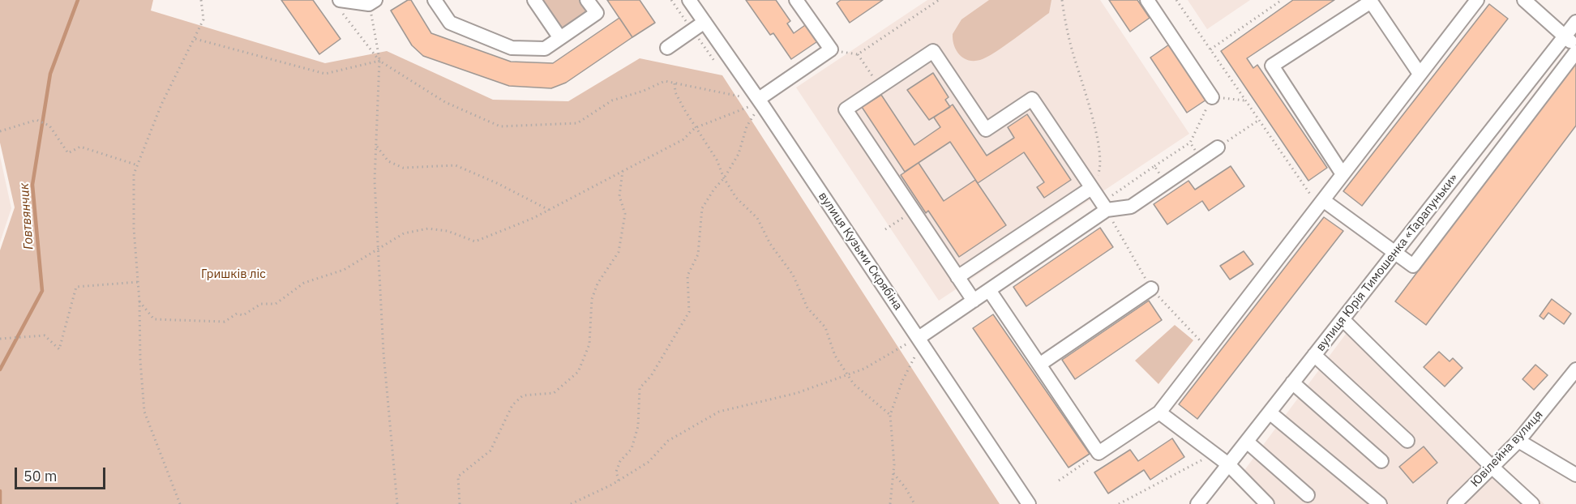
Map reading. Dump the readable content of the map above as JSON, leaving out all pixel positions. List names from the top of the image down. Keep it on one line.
{"streets":{"street":["вулиця Кузьми Скрябіна","вулиця Юрія Тимошенка «Тарапуньки»","Ювілейна вулиця"]},"water":["Говтвянчик"],"parks":["Гришків ліс"],"scale_bar":"50 m"}
